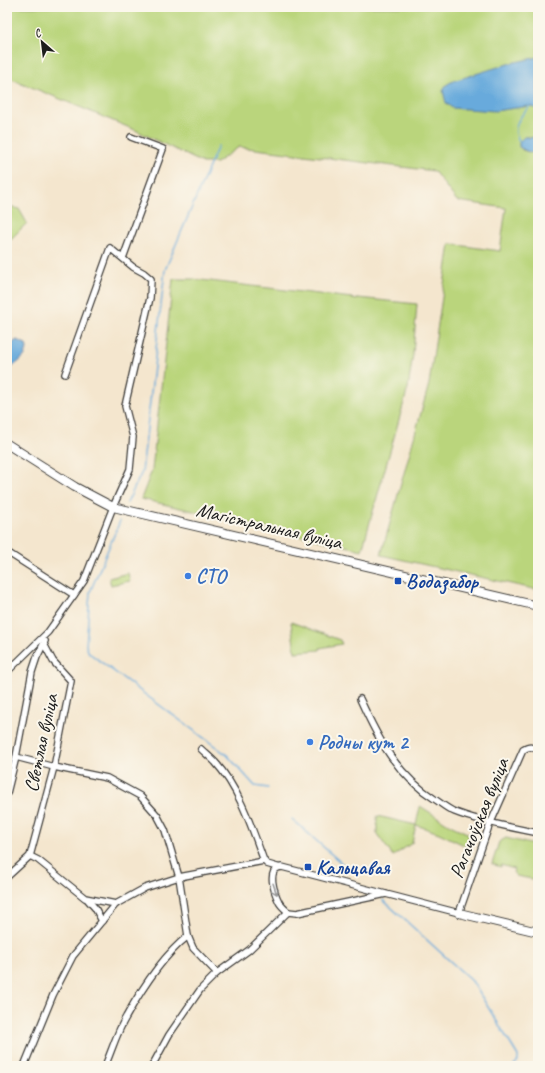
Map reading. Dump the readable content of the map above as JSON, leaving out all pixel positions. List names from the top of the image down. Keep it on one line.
{"streets":{"main road":["Магістральная вуліца"],"street":["Светлая вуліца","Рагачоўская вуліца"]},"places":{"other":["СТО","Родны кут 2"],"transit":["Водазабор","Кальцавая"]},"north":"top left"}
